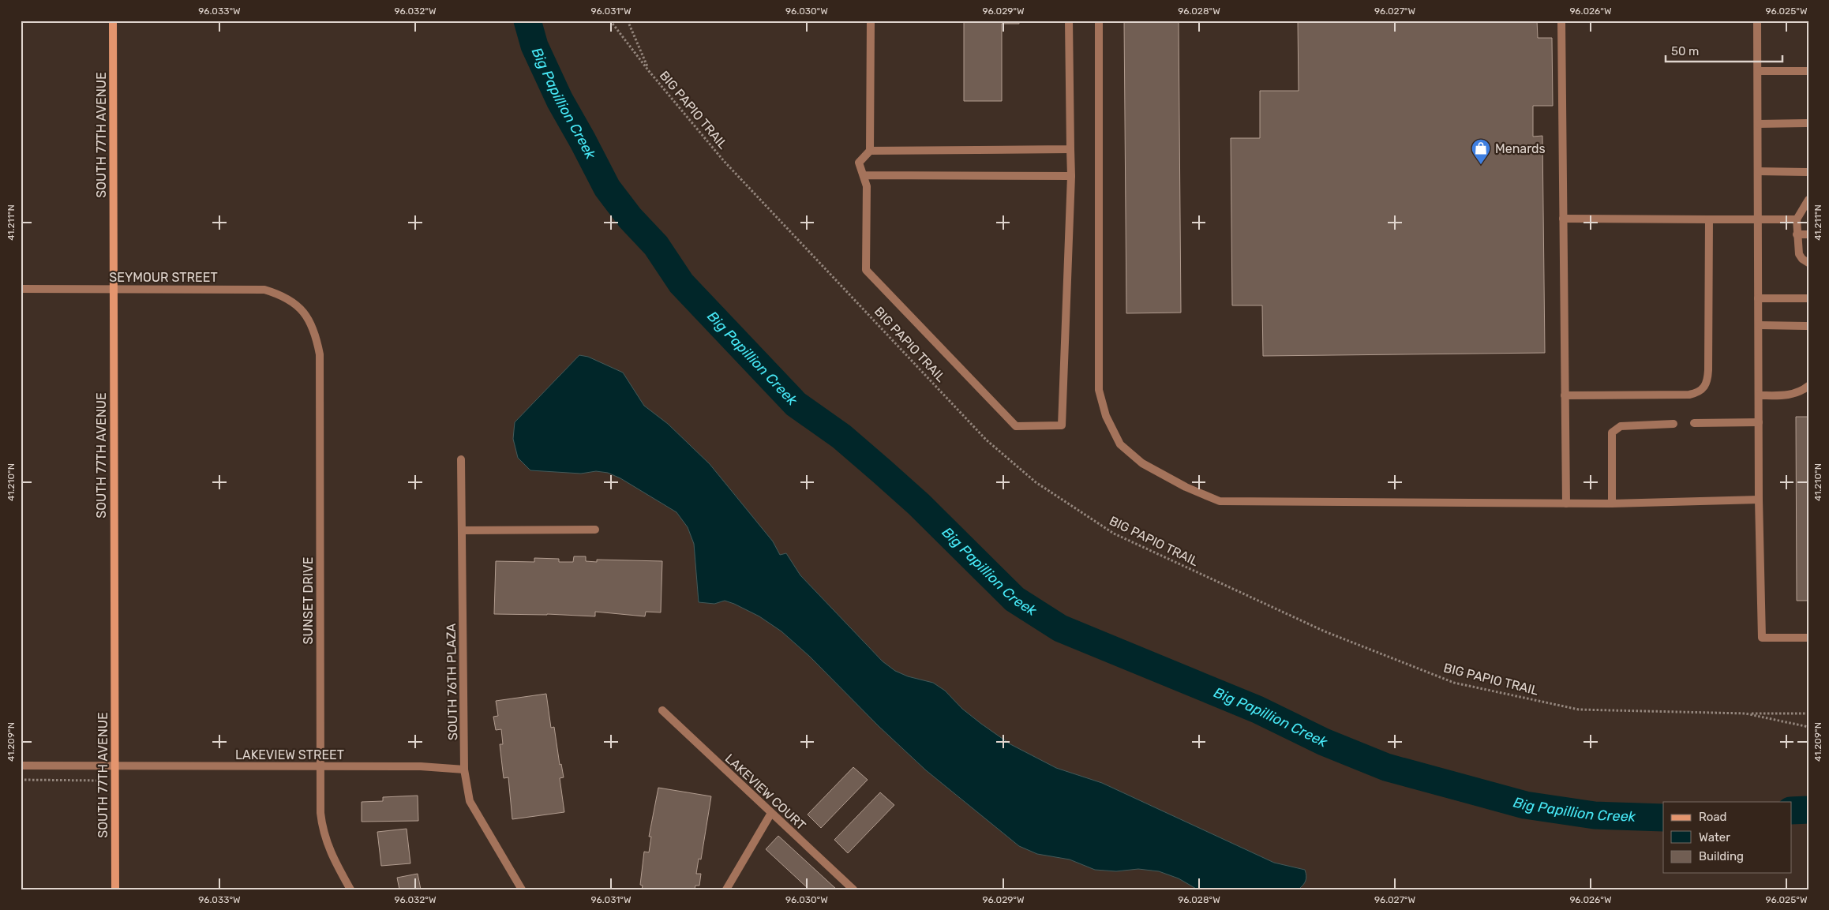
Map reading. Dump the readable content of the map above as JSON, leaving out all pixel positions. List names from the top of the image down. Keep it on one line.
{"streets":{"street":["SOUTH 77TH AVENUE","SEYMOUR STREET","SUNSET DRIVE","SOUTH 76TH PLAZA","LAKEVIEW STREET","LAKEVIEW COURT"],"path":["BIG PAPIO TRAIL"]},"crossings":[["SOUTH 77TH AVENUE","SEYMOUR STREET"],["SOUTH 77TH AVENUE","LAKEVIEW STREET"],["SEYMOUR STREET","SUNSET DRIVE"],["SUNSET DRIVE","LAKEVIEW STREET"],["SOUTH 76TH PLAZA","LAKEVIEW STREET"]],"water":["Big Papillion Creek"],"places":{"shop":["Menards"]},"legend":["Road","Water","Building"],"scale_bar":"50 m","coordinates":["96.033°W","96.032°W","96.031°W","96.030°W","96.029°W","96.028°W","96.027°W","96.026°W","96.025°W","41.211°N","41.210°N","41.209°N"]}
